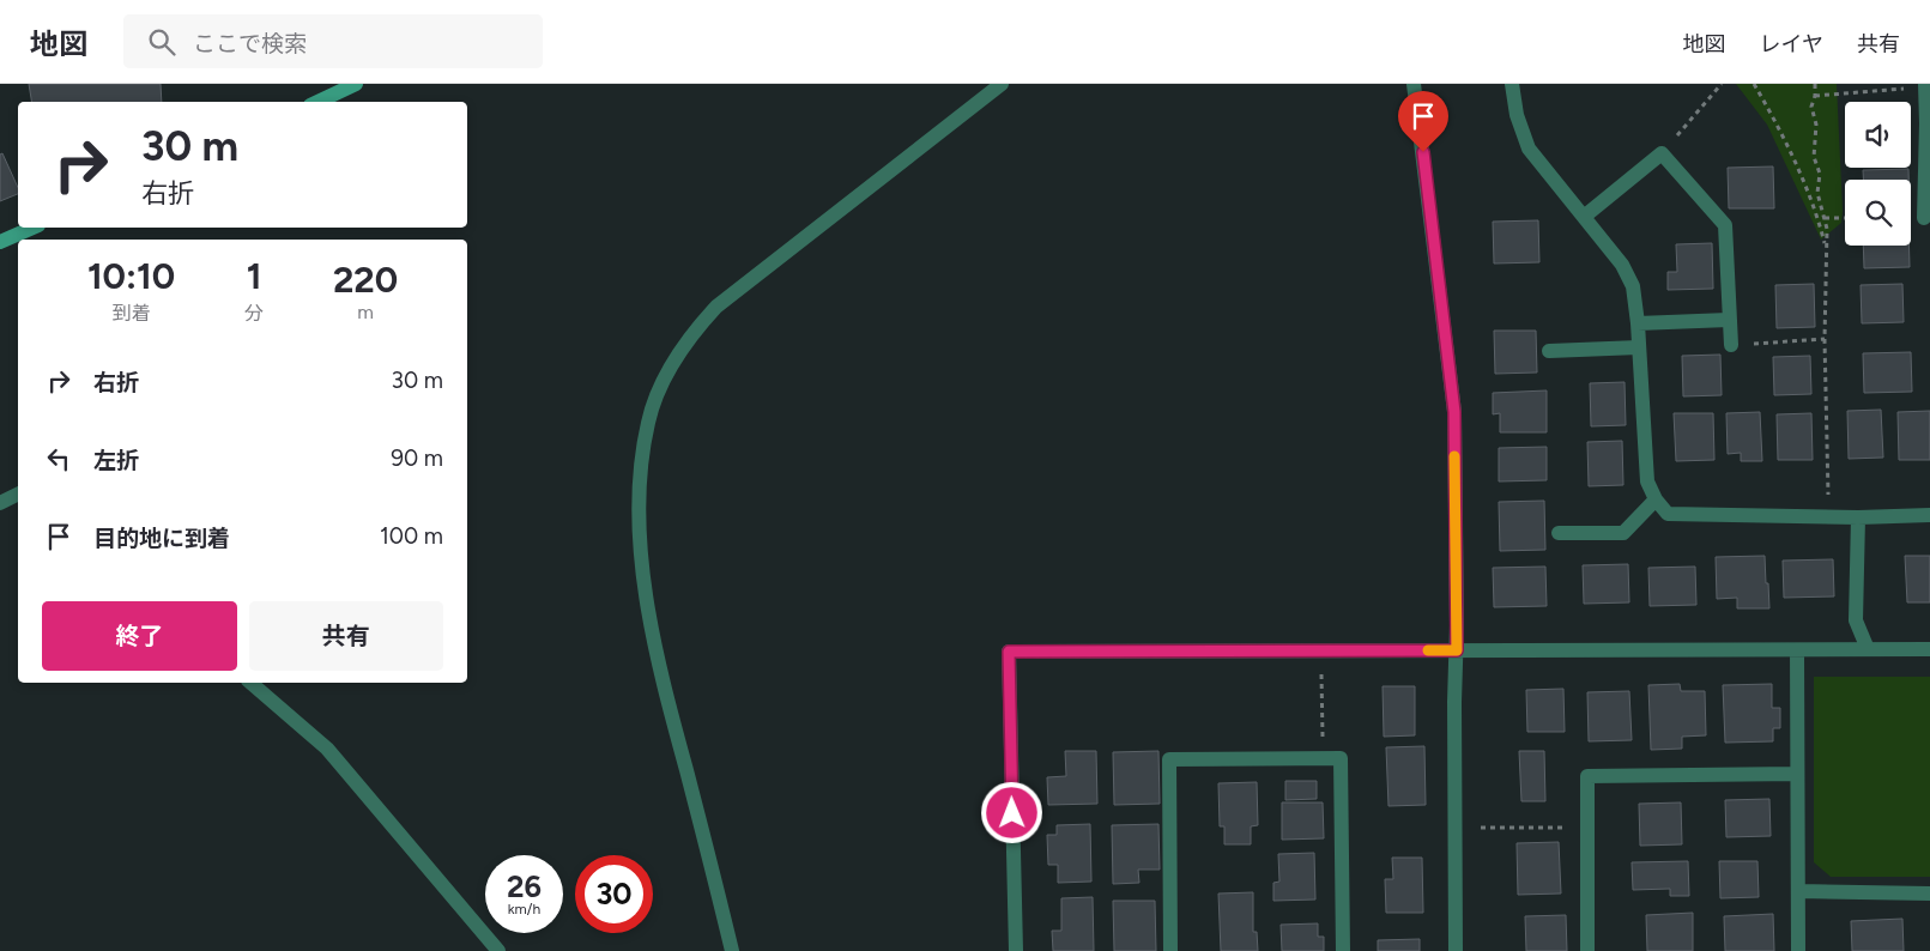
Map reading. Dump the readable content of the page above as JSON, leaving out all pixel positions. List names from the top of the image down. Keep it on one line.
{"page":{"header":"地図","search":"ここで検索","nav":["地図","レイヤ","共有"],"turn":["30 m","右折"],"eta":["10:10","到着","1","分","220","m"],"list":[{"name":"右折","value":"30 m"},{"name":"左折","value":"90 m"},{"name":"目的地に到着","value":"100 m"}],"buttons":["終了","共有"],"speed":"26 km/h","limit":"30"}}
